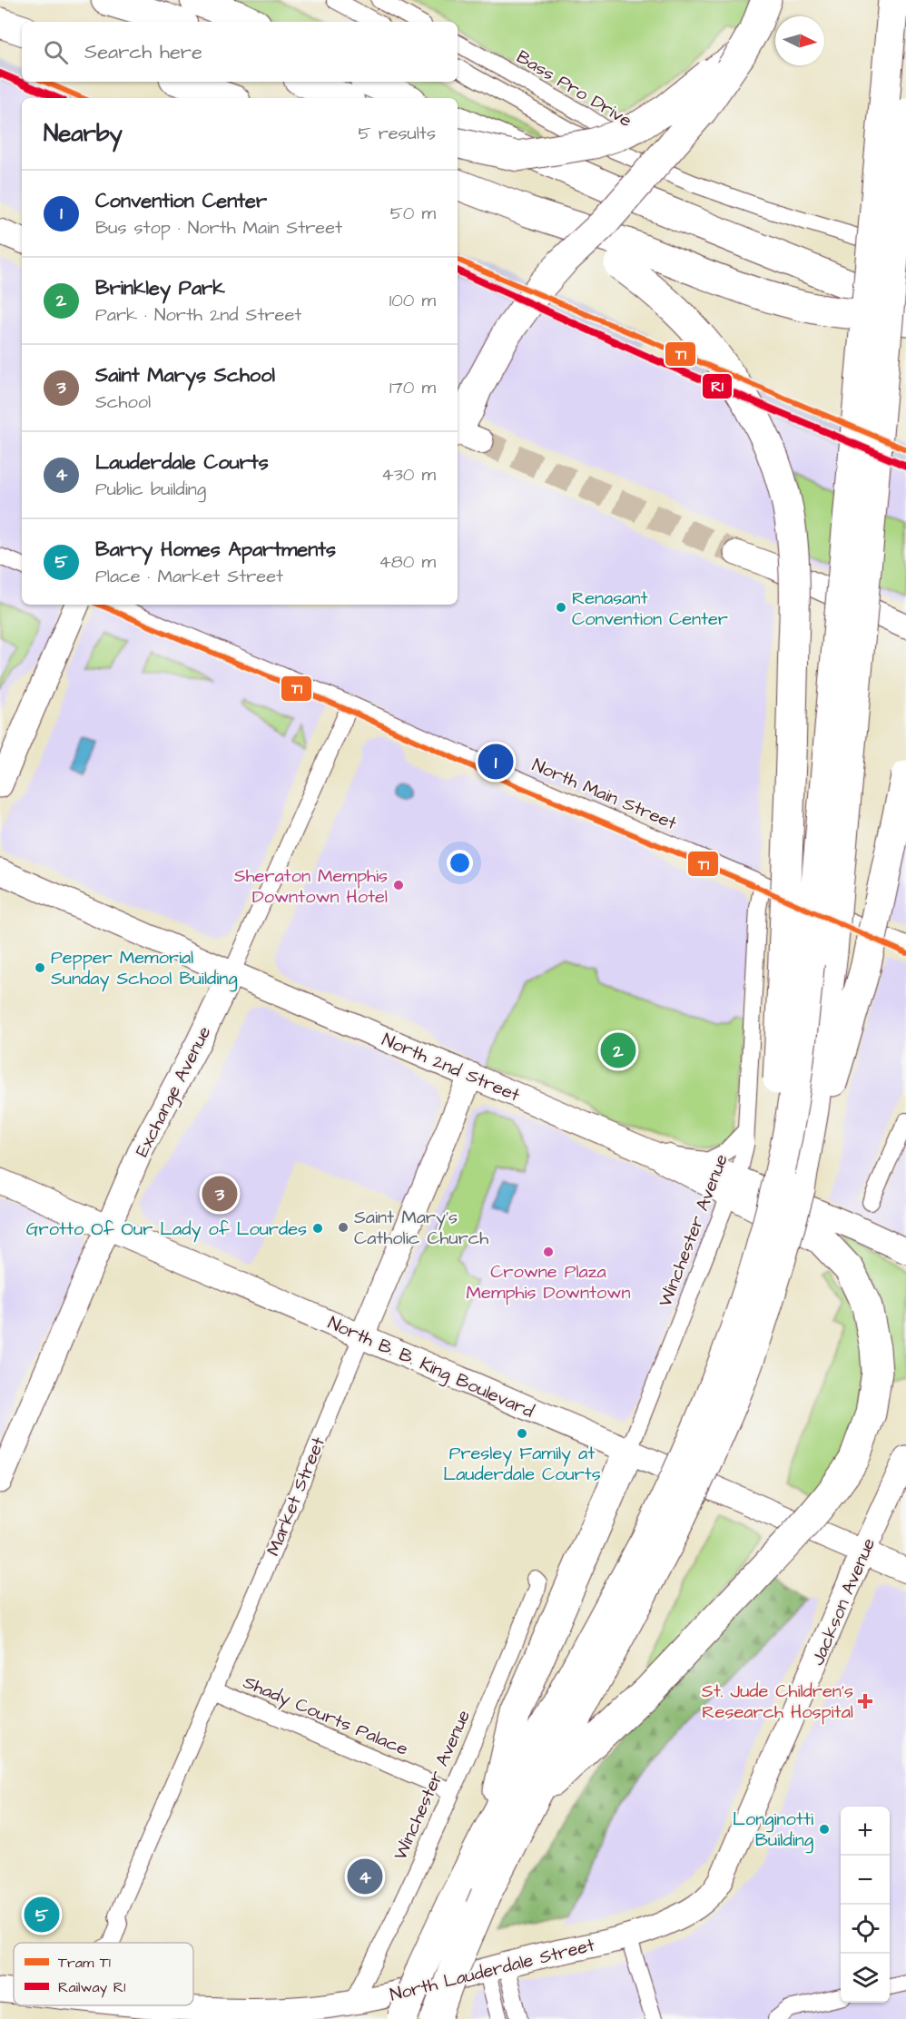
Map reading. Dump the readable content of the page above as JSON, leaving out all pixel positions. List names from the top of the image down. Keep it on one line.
{"streets":{"street":["Bass Pro Drive","North Main Street","North 2nd Street","Exchange Avenue","Winchester Avenue","North B. B. King Boulevard","Market Street","Jackson Avenue","Shady Courts Palace","North Lauderdale Street"]},"crossings":[["North Main Street","Exchange Avenue"],["North Main Street","Winchester Avenue"],["North 2nd Street","Exchange Avenue"],["North 2nd Street","Winchester Avenue"],["North 2nd Street","Market Street"],["Exchange Avenue","North B. B. King Boulevard"],["Winchester Avenue","North B. B. King Boulevard"],["Winchester Avenue","Shady Courts Palace"],["Winchester Avenue","North Lauderdale Street"],["North B. B. King Boulevard","Market Street"],["North B. B. King Boulevard","Jackson Avenue"],["Market Street","Shady Courts Palace"],["Jackson Avenue","North Lauderdale Street"]],"places":{"other":["Renasant Convention Center","Sheraton Memphis Downtown Hotel","Pepper Memorial Sunday School Building","Saint Mary's Catholic Church","Grotto Of Our Lady of Lourdes","Crowne Plaza Memphis Downtown","Presley Family at Lauderdale Courts","Longinotti Building"],"health":["St. Jude Children's Research Hospital"]},"lines":["rail line R1","tram line T1"],"legend":["Tram T1","Railway R1"],"north":"right","page":{"search":"Search here","heading":["Nearby","5 results"],"list":[{"mark":"1","name":"Convention Center","note":"Bus stop · North Main Street","value":"50 m"},{"mark":"2","name":"Brinkley Park","note":"Park · North 2nd Street","value":"100 m"},{"mark":"3","name":"Saint Marys School","note":"School","value":"170 m"},{"mark":"4","name":"Lauderdale Courts","note":"Public building","value":"430 m"},{"mark":"5","name":"Barry Homes Apartments","note":"Place · Market Street","value":"480 m"}],"pins":["1","2","3","4","5"],"map_buttons":["+","−"]}}
